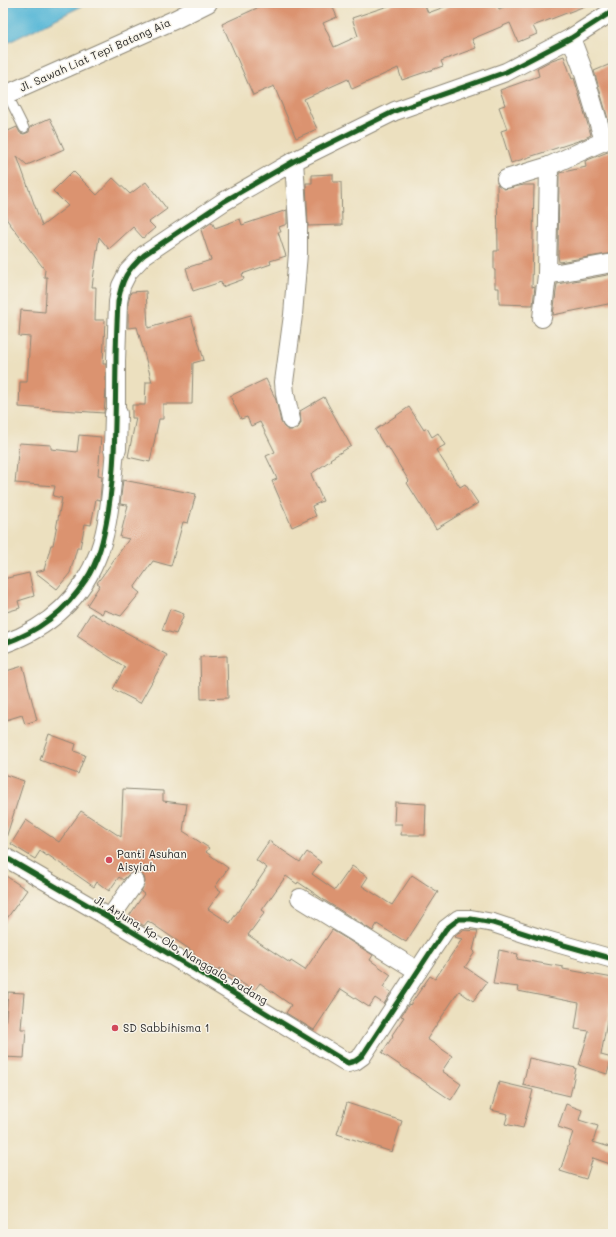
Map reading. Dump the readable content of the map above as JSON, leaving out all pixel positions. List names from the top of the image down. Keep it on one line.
{"streets":{"street":["Jl. Sawah Liat Tepi Batang Aia","Jl. Arjuna, Kp. Olo, Nanggalo, Padang"]},"places":["Panti Asuhan Aisyiah","SD Sabbihisma 1"]}
